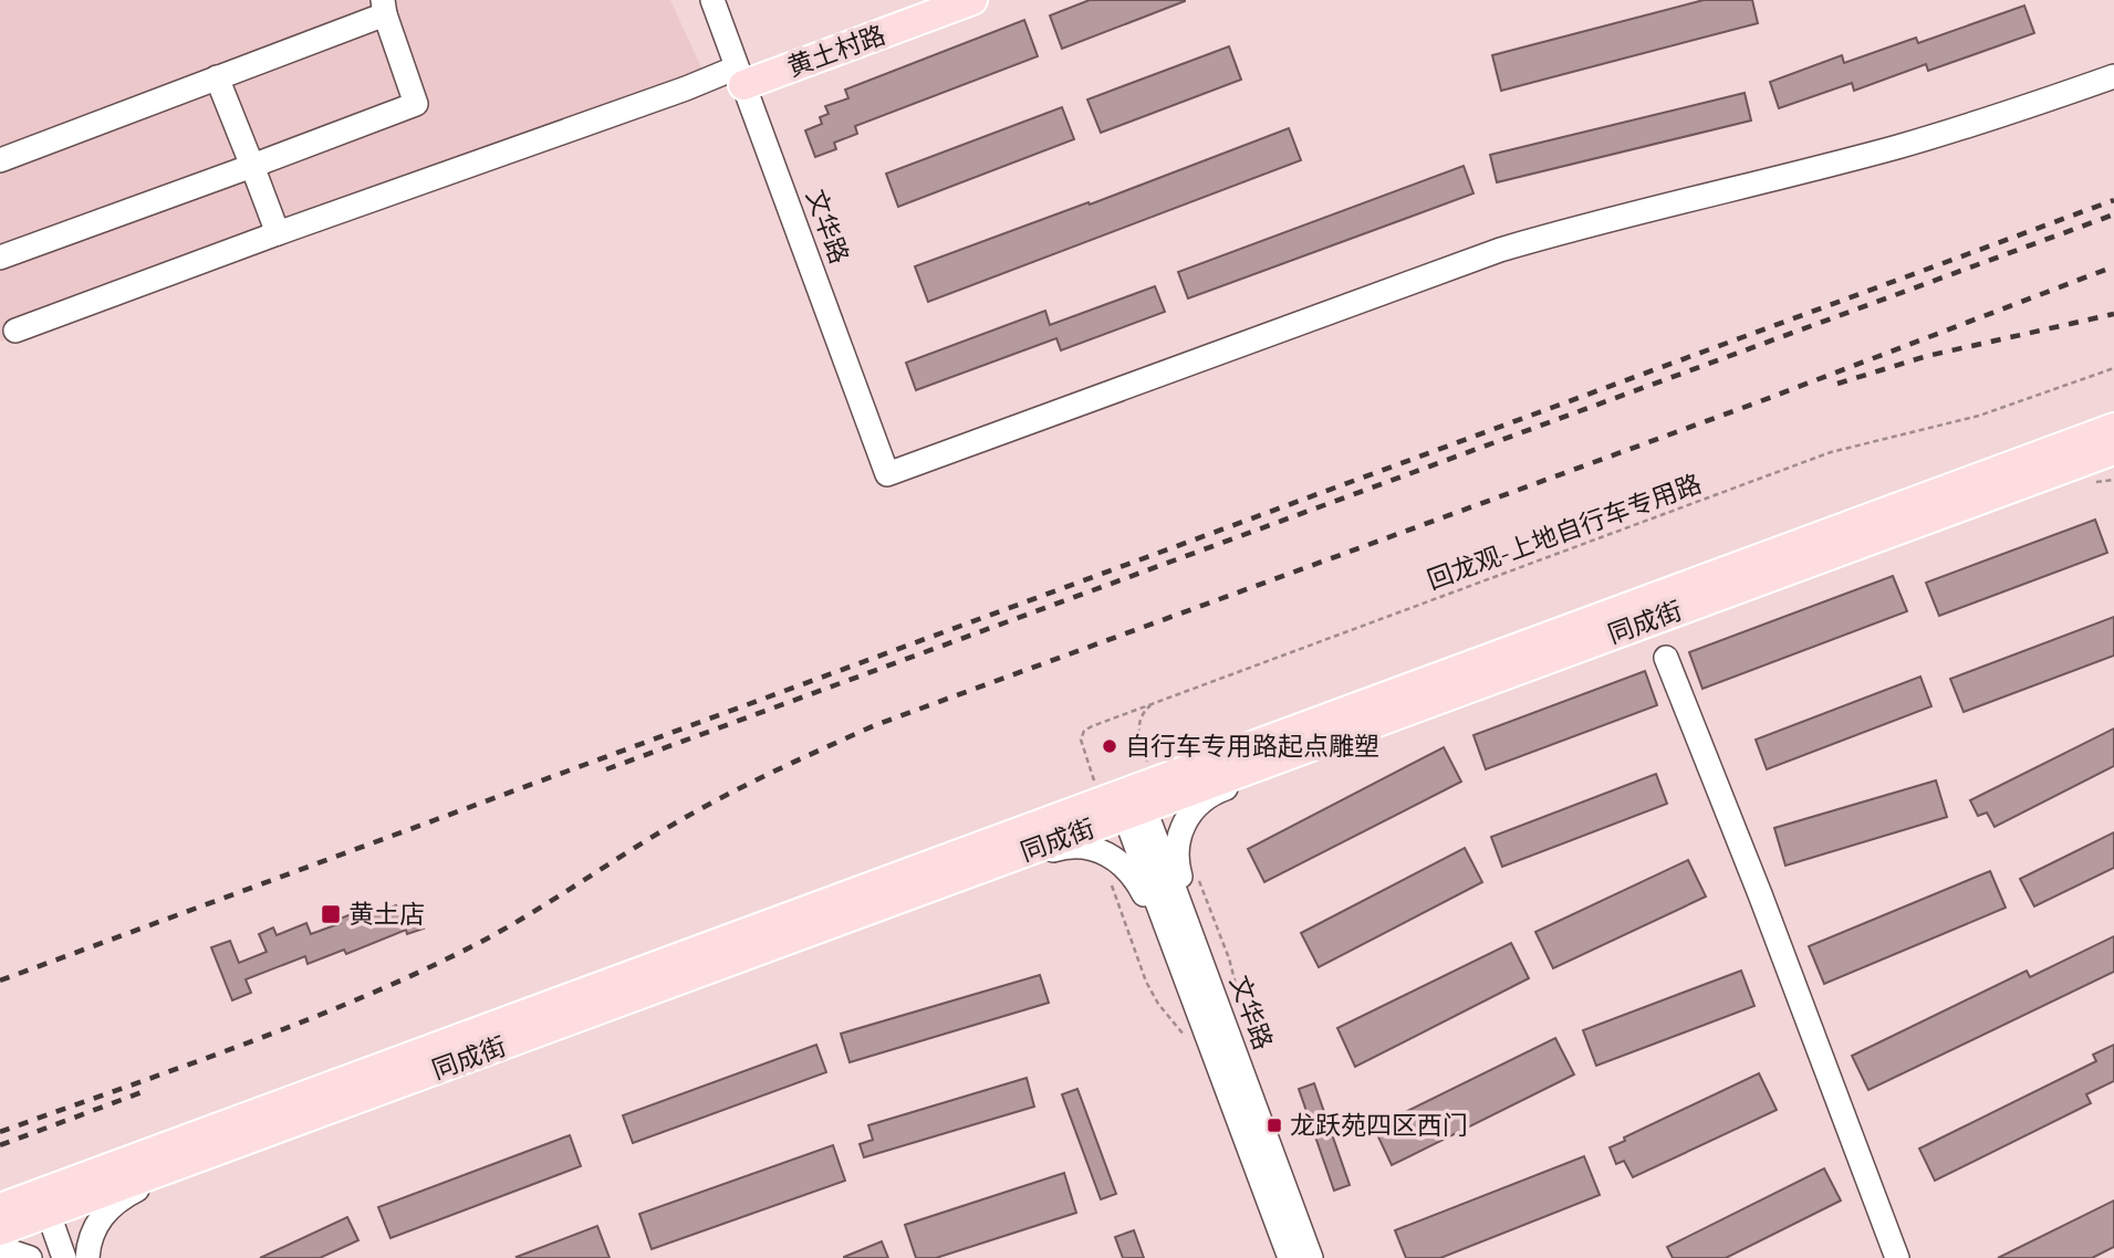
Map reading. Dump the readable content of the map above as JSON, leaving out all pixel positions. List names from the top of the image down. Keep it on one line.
{"streets":{"main road":["黄土村路","同成街"],"street":["文华路"],"path":["回龙观-上地自行车专用路"]},"crossings":[["黄土村路","文华路"],["文华路","回龙观-上地自行车专用路"],["文华路","同成街"],["回龙观-上地自行车专用路","同成街"]],"places":{"other":["自行车专用路起点雕塑"],"transit":["黄土店","龙跃苑四区西门"]}}
